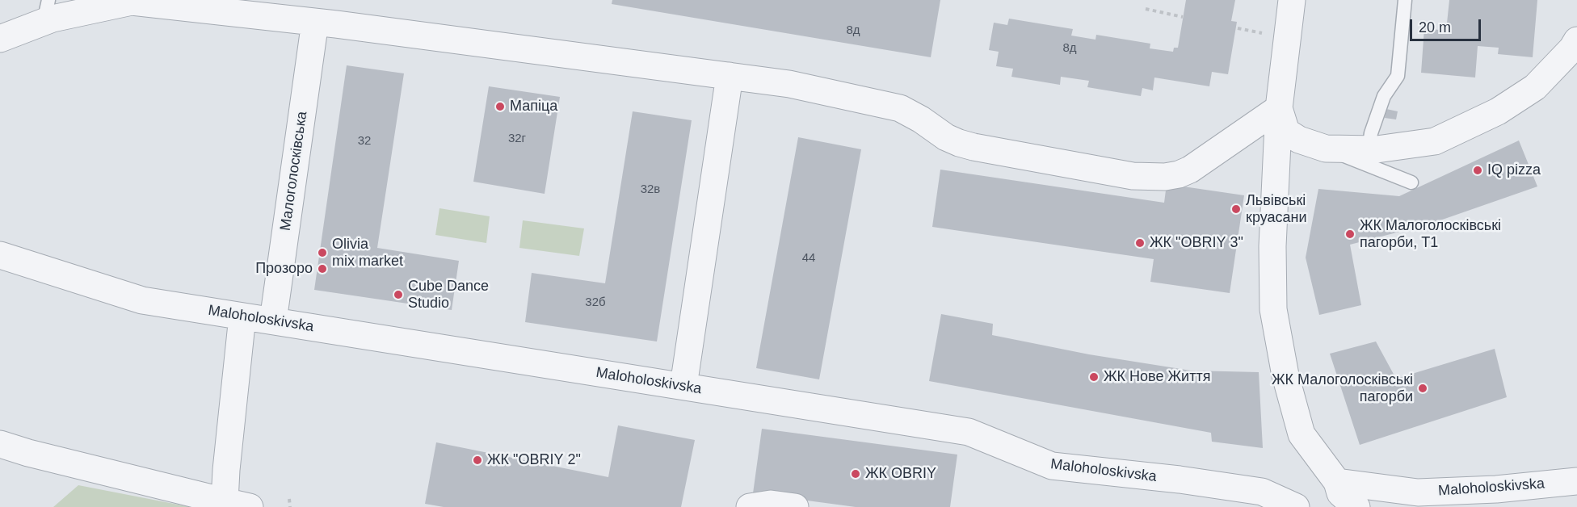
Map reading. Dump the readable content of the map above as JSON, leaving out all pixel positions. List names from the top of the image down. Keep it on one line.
{"streets":{"street":["Малоголосківська","Maloholoskivska"]},"crossings":[["Малоголосківська","Maloholoskivska"]],"places":["Мапіца","IQ pizza","Львівські круасани","ЖК Малоголосківські пагорби, Т1","ЖК \"OBRIY 3\"","Olivia mix market","Прозоро","Cube Dance Studio","ЖК Нове Життя","ЖК Малоголосківські пагорби","ЖК \"OBRIY 2\"","ЖК OBRIY"],"house_numbers":["8д","8д","32г","32","32в","44","32б"],"scale_bar":"20 m"}
